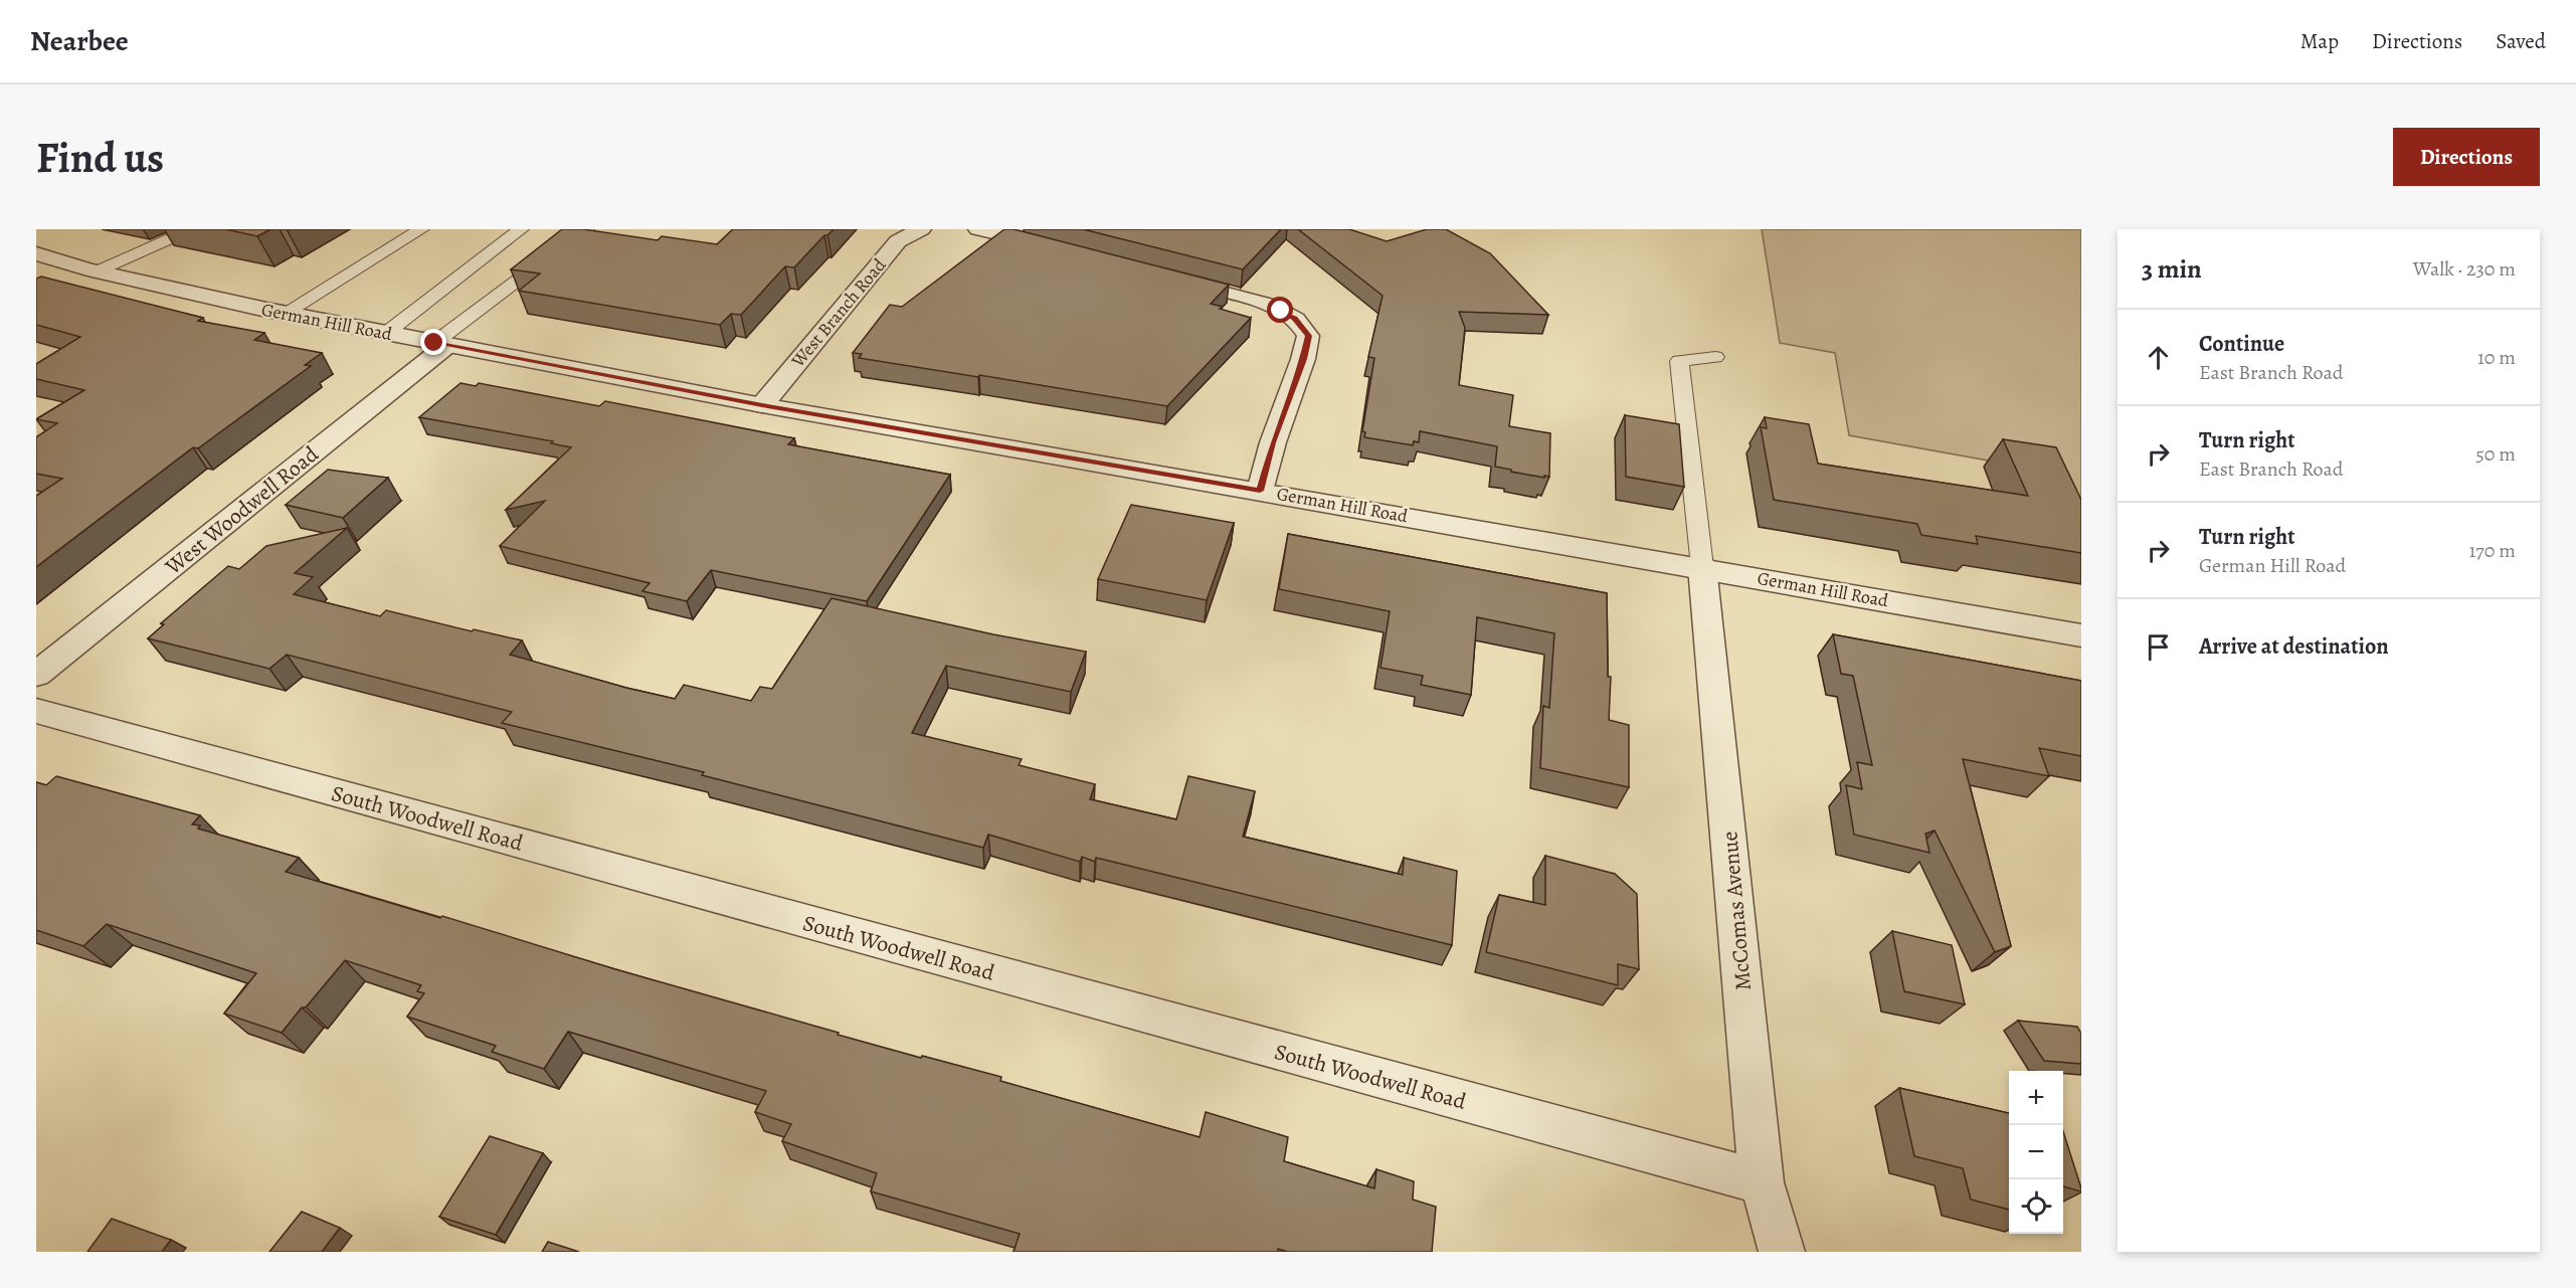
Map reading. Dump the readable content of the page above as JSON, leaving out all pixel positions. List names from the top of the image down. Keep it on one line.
{"streets":{"street":["West Branch Road","German Hill Road","West Woodwell Road","South Woodwell Road","McComas Avenue"]},"crossings":[["West Branch Road","German Hill Road"],["German Hill Road","West Woodwell Road"],["German Hill Road","McComas Avenue"],["South Woodwell Road","McComas Avenue"]],"page":{"header":"Nearbee","nav":["Map","Directions","Saved"],"buttons":"Directions","title":"Find us","heading":["3 min","Walk · 230 m"],"list":[["Continue","East Branch Road","10 m"],["Turn right","East Branch Road","50 m"],["Turn right","German Hill Road","170 m"],"Arrive at destination"],"map_buttons":["+","−"]}}
